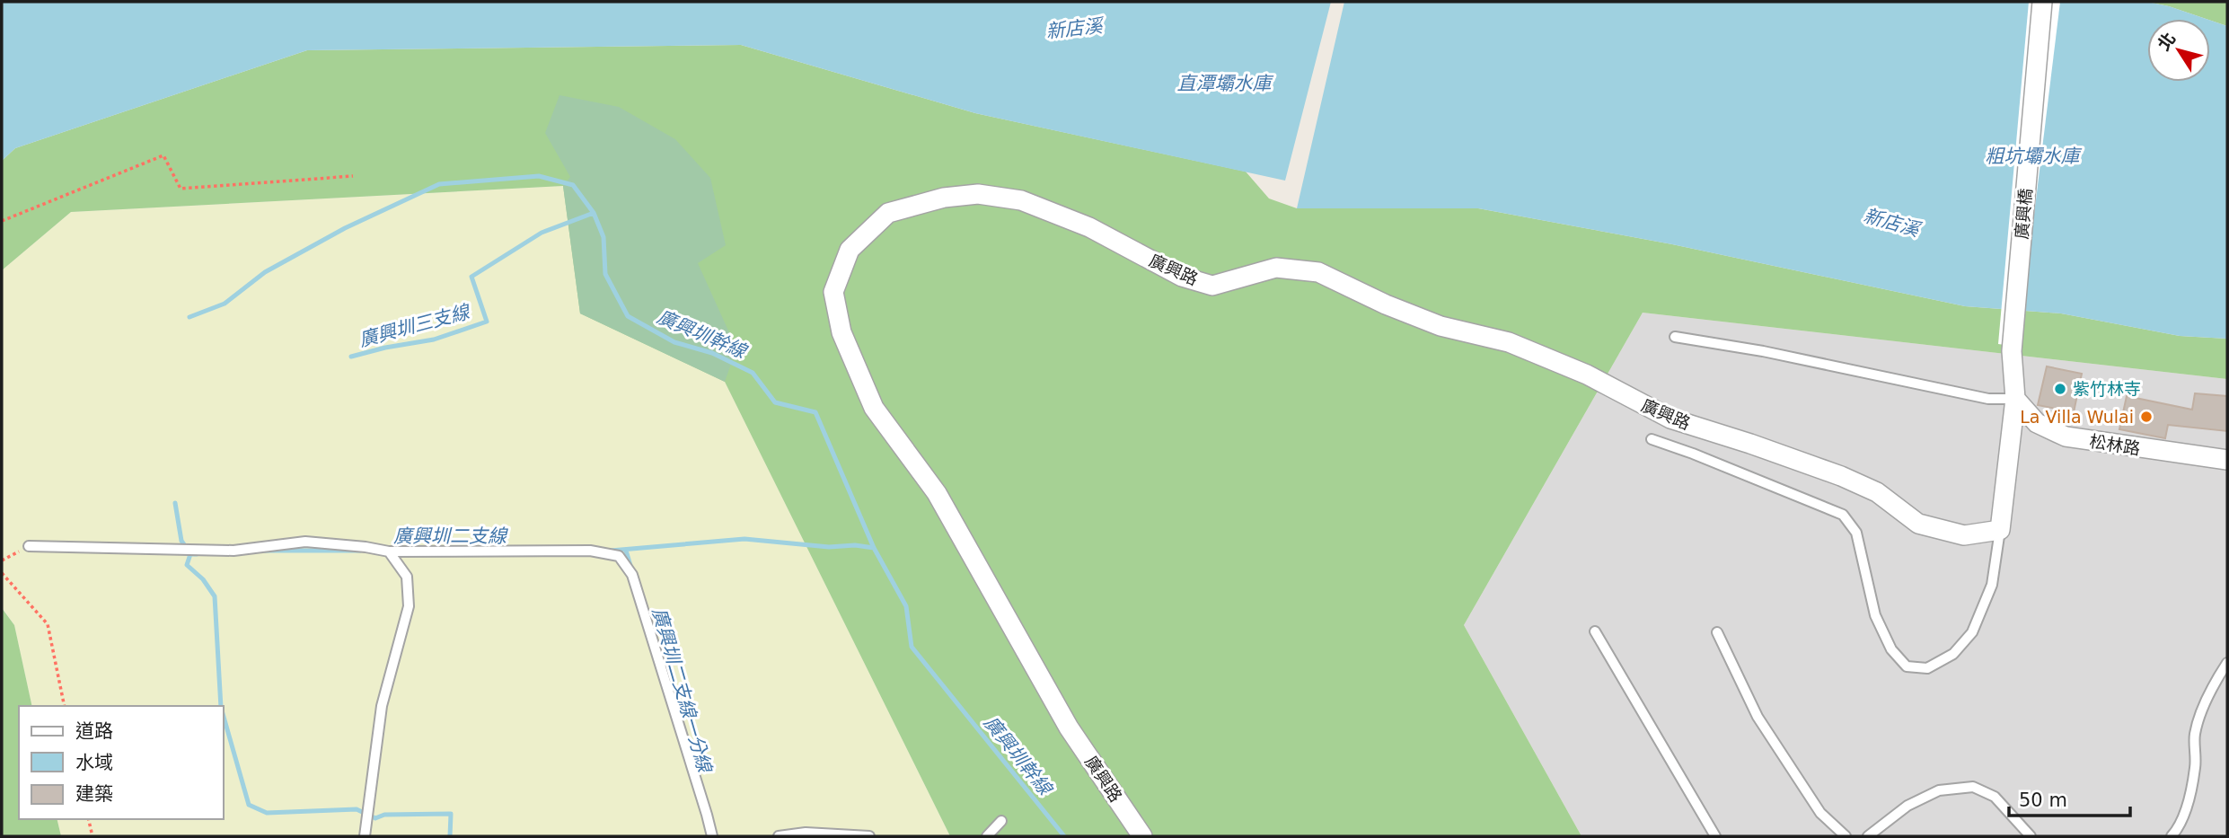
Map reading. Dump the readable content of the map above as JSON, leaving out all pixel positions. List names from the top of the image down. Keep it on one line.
{"streets":{"street":["廣興橋","廣興路","松林路"]},"crossings":[["廣興橋","松林路"]],"water":["新店溪","直潭壩水庫","粗坑壩水庫","廣興圳三支線","廣興圳幹線","廣興圳二支線","廣興圳二支線一分線"],"places":["紫竹林寺","La Villa Wulai"],"legend":["道路","水域","建築"],"scale_bar":"50 m","north":"top left"}
